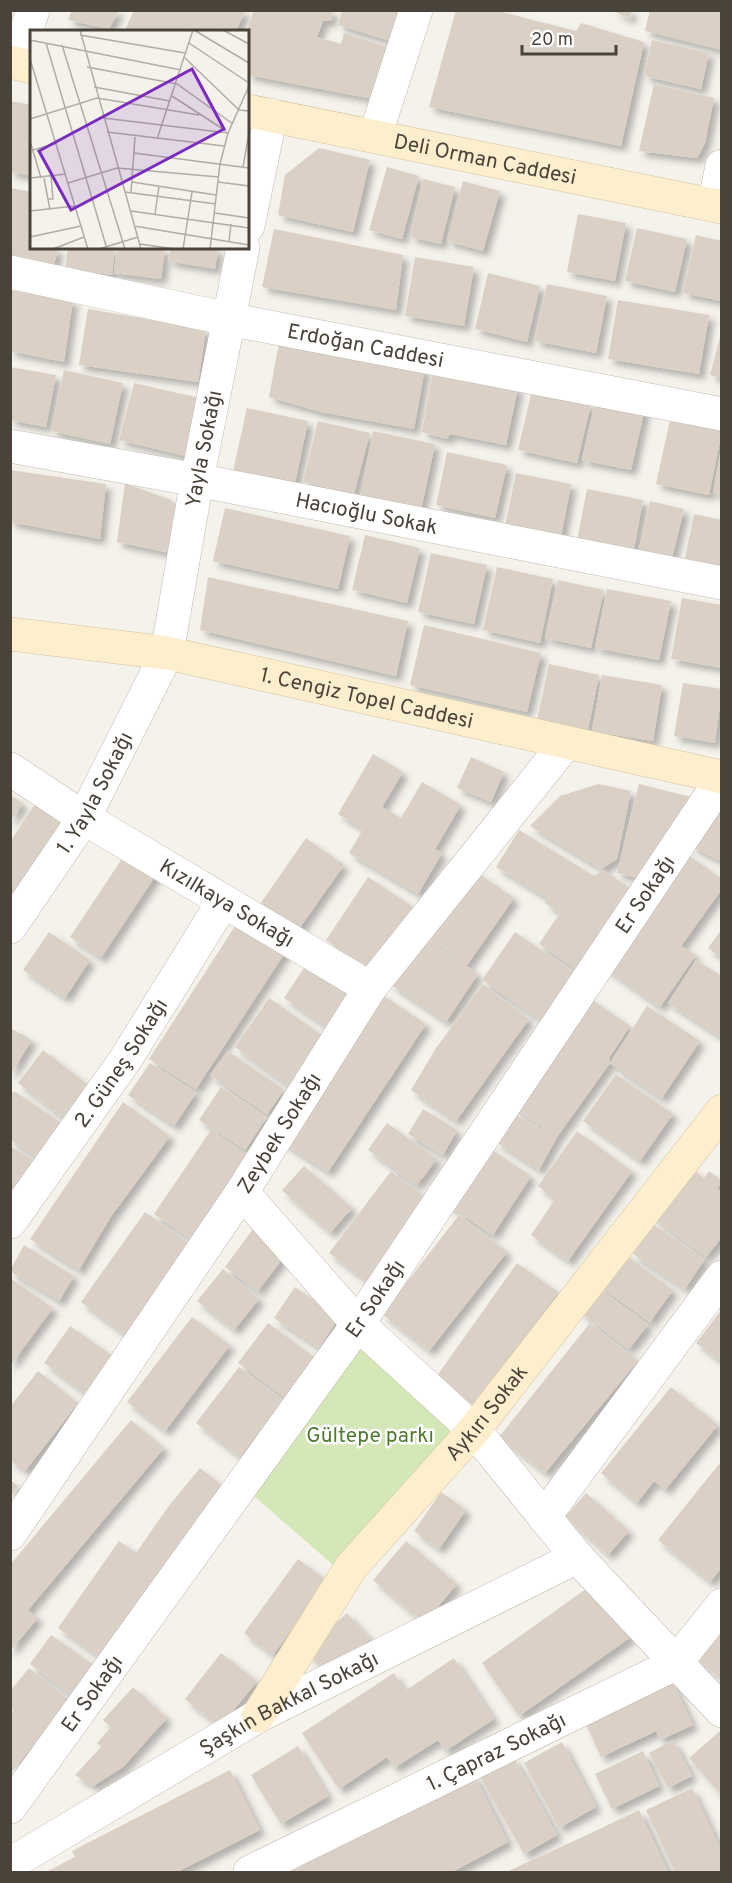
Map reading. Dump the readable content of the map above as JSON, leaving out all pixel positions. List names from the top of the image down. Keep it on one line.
{"streets":{"street":["Deli Orman Caddesi","Erdoğan Caddesi","Yayla Sokağı","Hacıoğlu Sokak","1. Cengiz Topel Caddesi","1. Yayla Sokağı","Er Sokağı","Kızılkaya Sokağı","2. Güneş Sokağı","Zeybek Sokağı","Aykırı Sokak","Şaşkın Bakkal Sokağı","1. Çapraz Sokağı"]},"crossings":[["Erdoğan Caddesi","Yayla Sokağı"],["Yayla Sokağı","Hacıoğlu Sokak"],["Yayla Sokağı","1. Cengiz Topel Caddesi"],["Yayla Sokağı","1. Yayla Sokağı"],["1. Cengiz Topel Caddesi","1. Yayla Sokağı"],["1. Cengiz Topel Caddesi","Er Sokağı"],["1. Cengiz Topel Caddesi","Zeybek Sokağı"],["1. Yayla Sokağı","Kızılkaya Sokağı"],["Kızılkaya Sokağı","2. Güneş Sokağı"],["Kızılkaya Sokağı","Zeybek Sokağı"],["Aykırı Sokak","Şaşkın Bakkal Sokağı"]],"parks":["Gültepe parkı"],"scale_bar":"20 m"}
